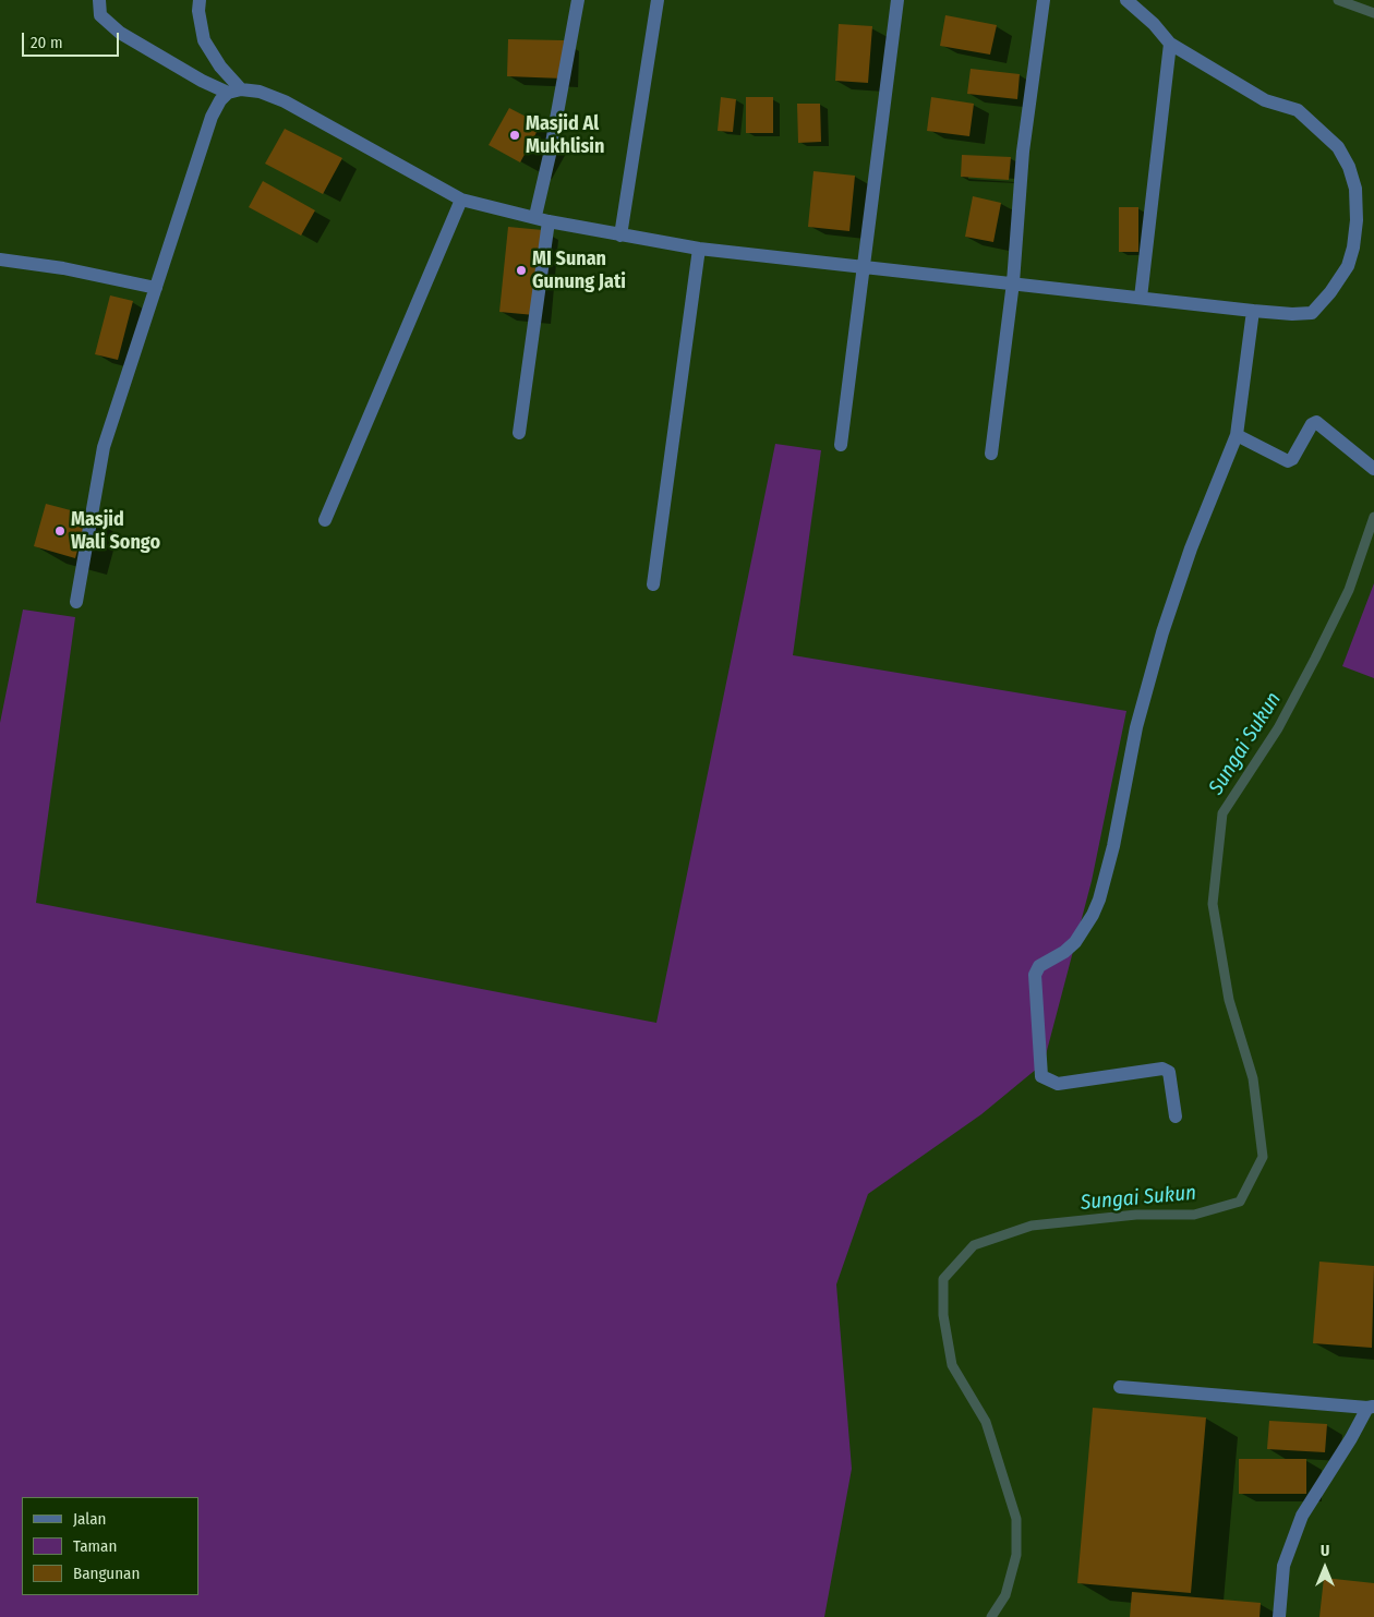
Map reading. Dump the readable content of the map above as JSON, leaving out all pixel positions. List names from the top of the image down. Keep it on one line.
{"water":["Sungai Sukun"],"places":["Masjid Al Mukhlisin","MI Sunan Gunung Jati","Masjid Wali Songo"],"legend":["Jalan","Taman","Bangunan"],"scale_bar":"20 m","north":"top"}
